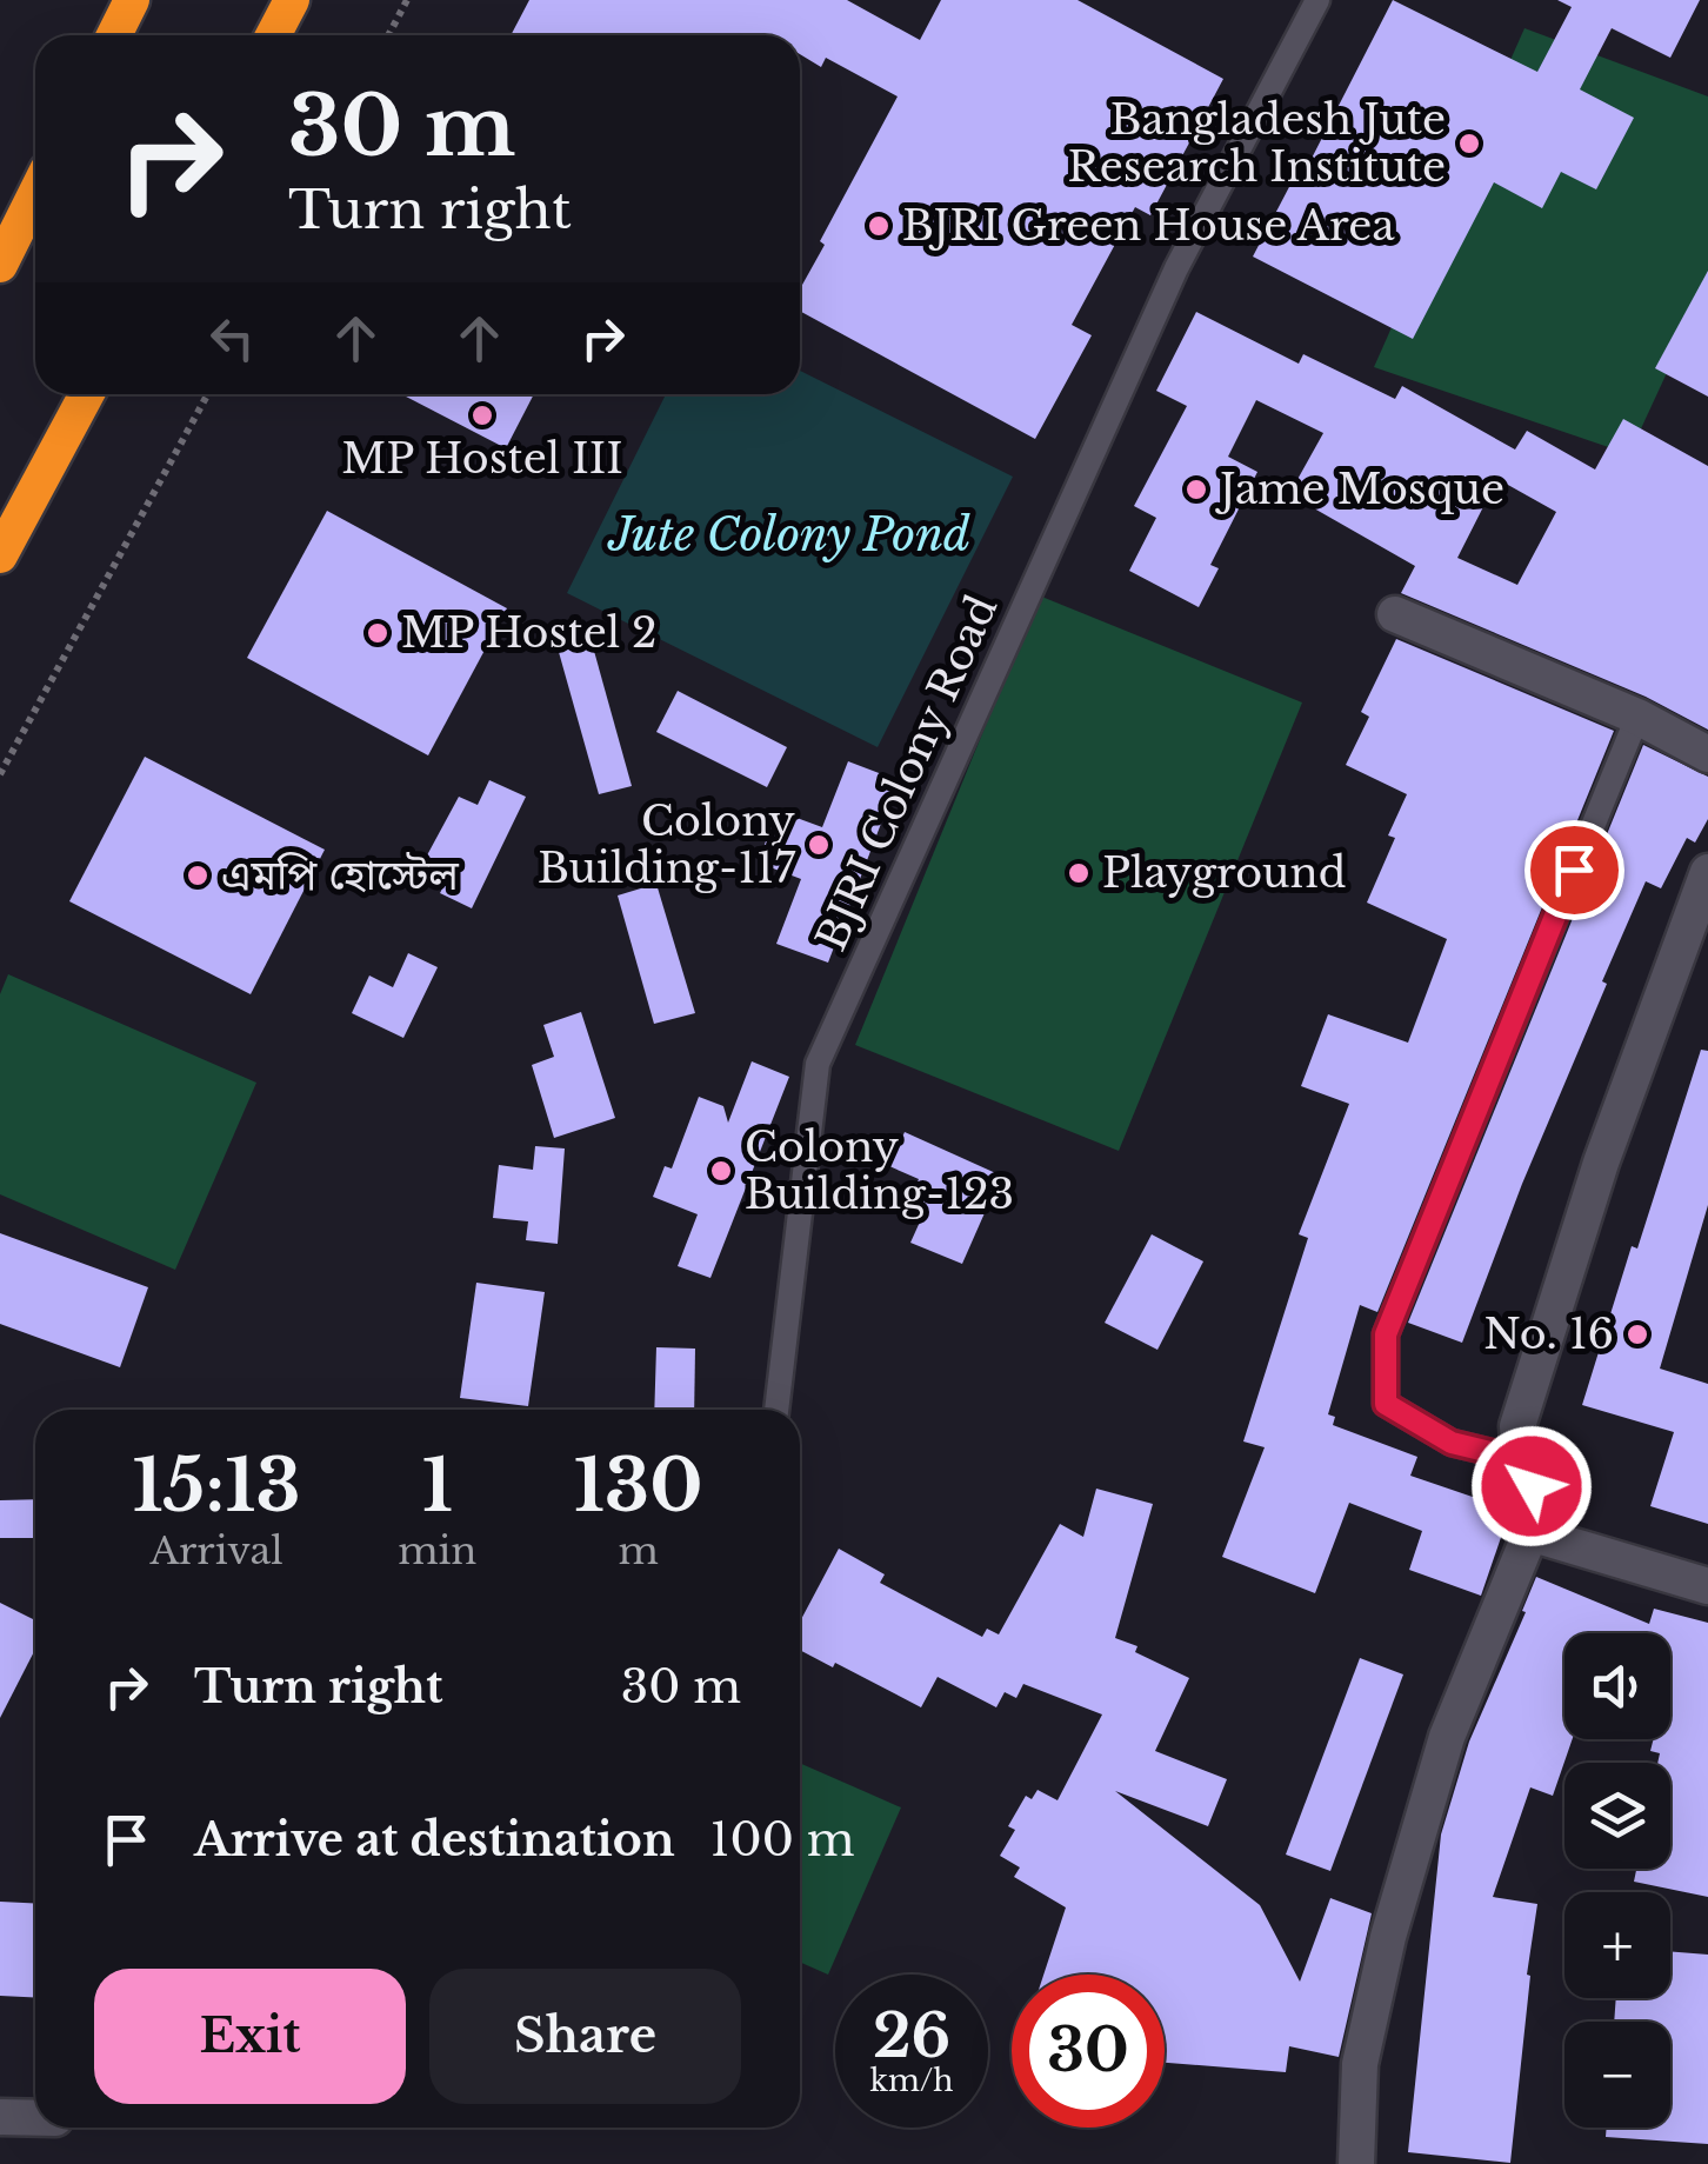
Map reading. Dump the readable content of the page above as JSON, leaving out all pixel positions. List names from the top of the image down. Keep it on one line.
{"streets":{"lane":["BJRI Colony Road"]},"water":["Jute Colony Pond"],"places":["Bangladesh Jute Research Institute","BJRI Green House Area","MP Hostel III","Jame Mosque","MP Hostel 2","Colony Building-117","Playground","এমপি হোস্টেল","Colony Building-123","No. 16"],"page":{"turn":["30 m","Turn right"],"eta":["15:13","Arrival","1","min","130","m"],"list":[{"name":"Turn right","value":"30 m"},{"name":"Arrive at destination","value":"100 m"}],"map_buttons":["+","−"],"buttons":["Exit","Share"],"speed":"26 km/h","limit":"30"}}
